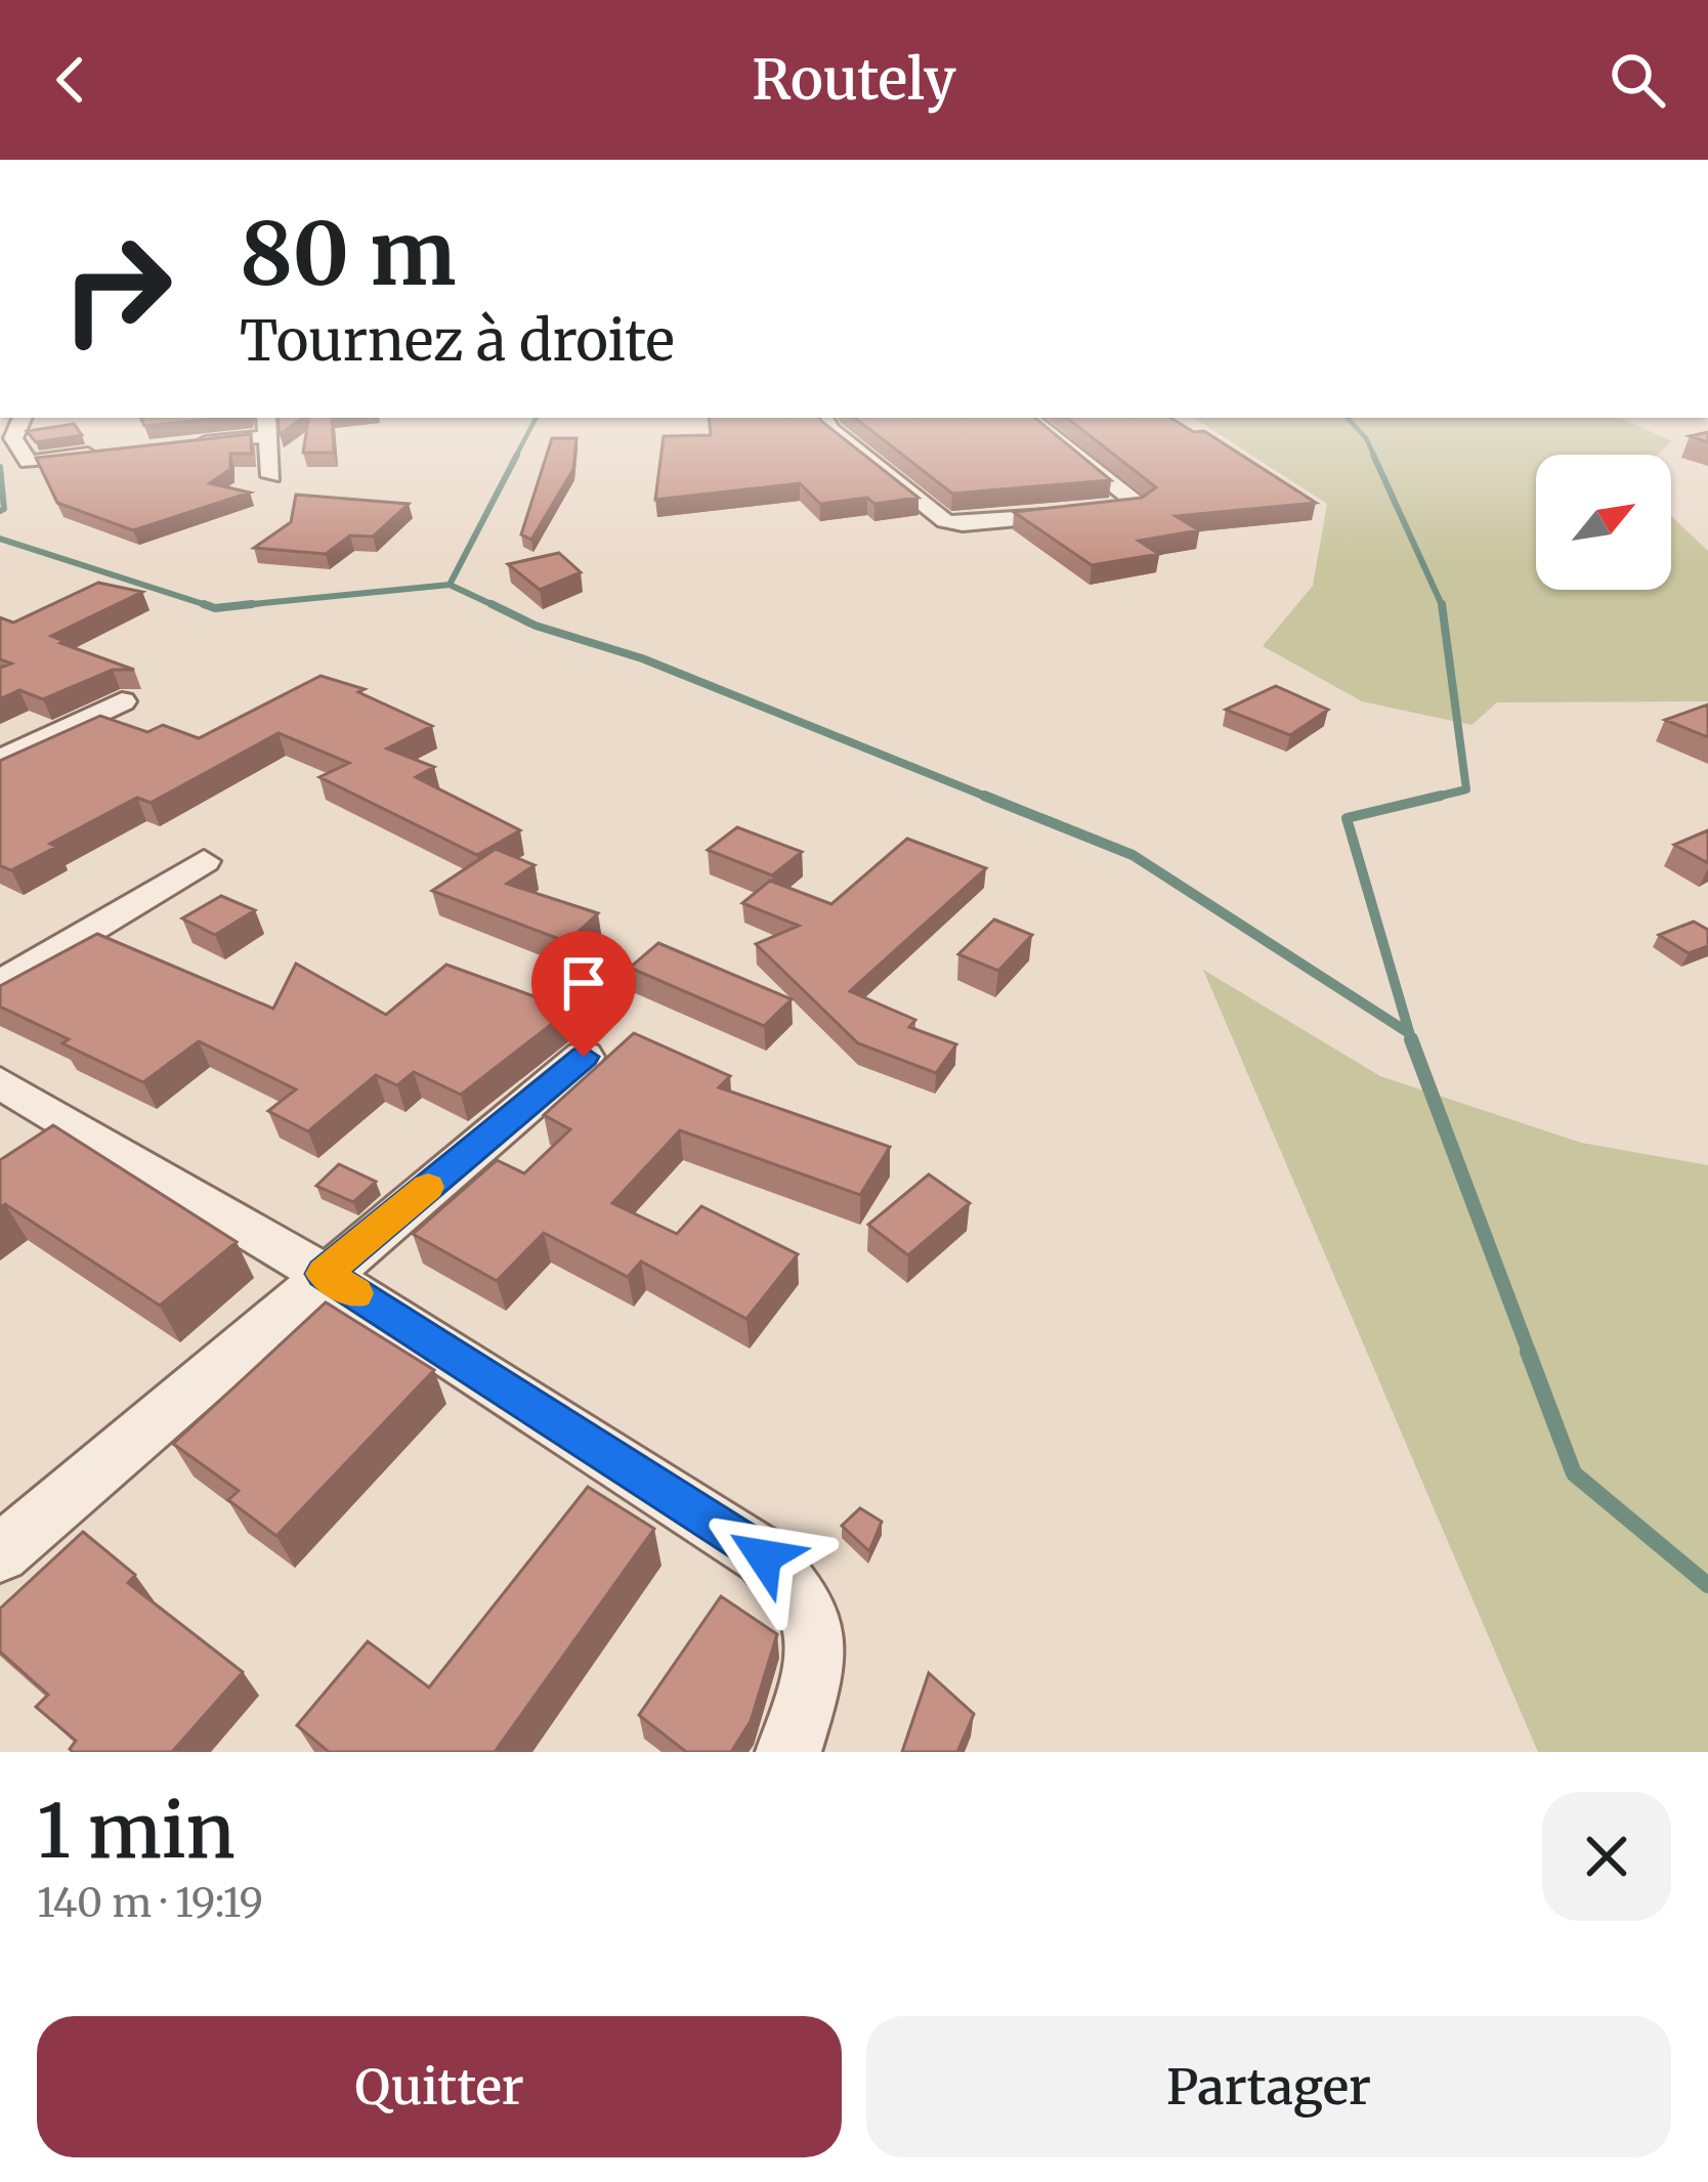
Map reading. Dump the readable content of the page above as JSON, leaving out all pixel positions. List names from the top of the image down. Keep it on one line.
{"north":"top right","page":{"header":"Routely","turn":["80 m","Tournez à droite"],"heading":["1 min","140 m · 19:19"],"buttons":["Quitter","Partager"]}}
